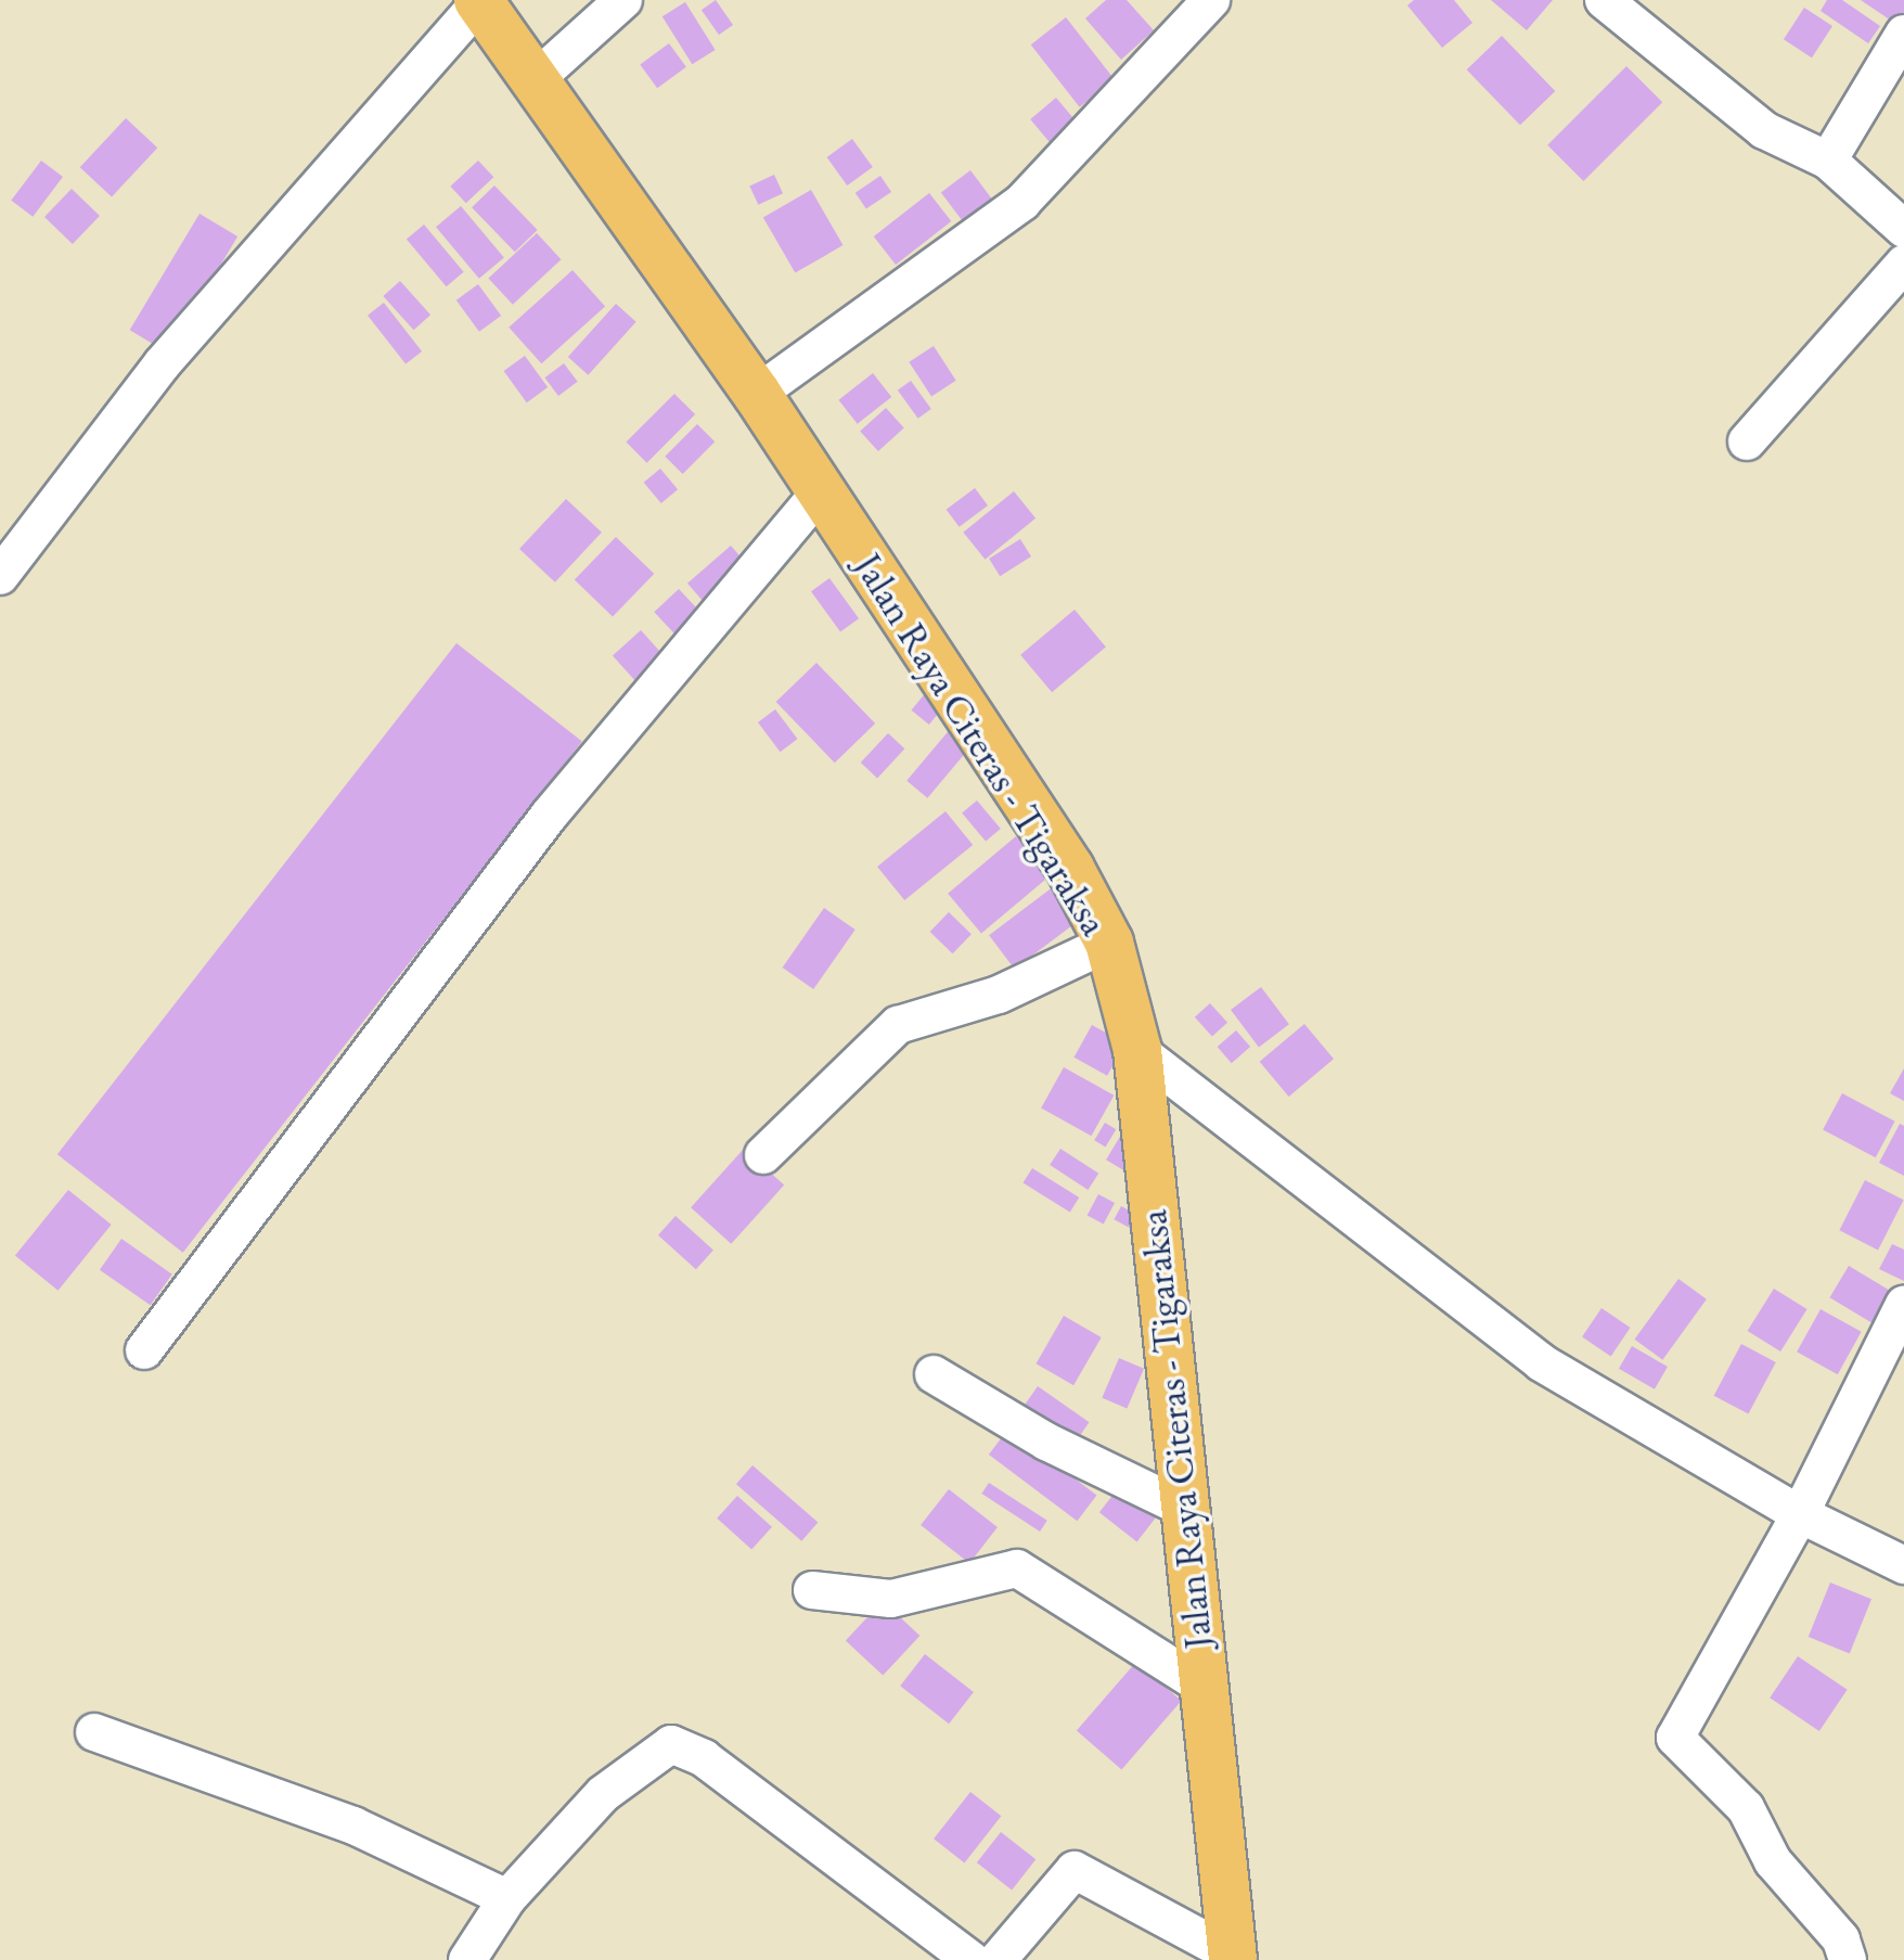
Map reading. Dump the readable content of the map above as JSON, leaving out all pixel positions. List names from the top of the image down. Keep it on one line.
{"streets":{"main road":["Jalan Raya Citeras - Tigaraksa"]}}
